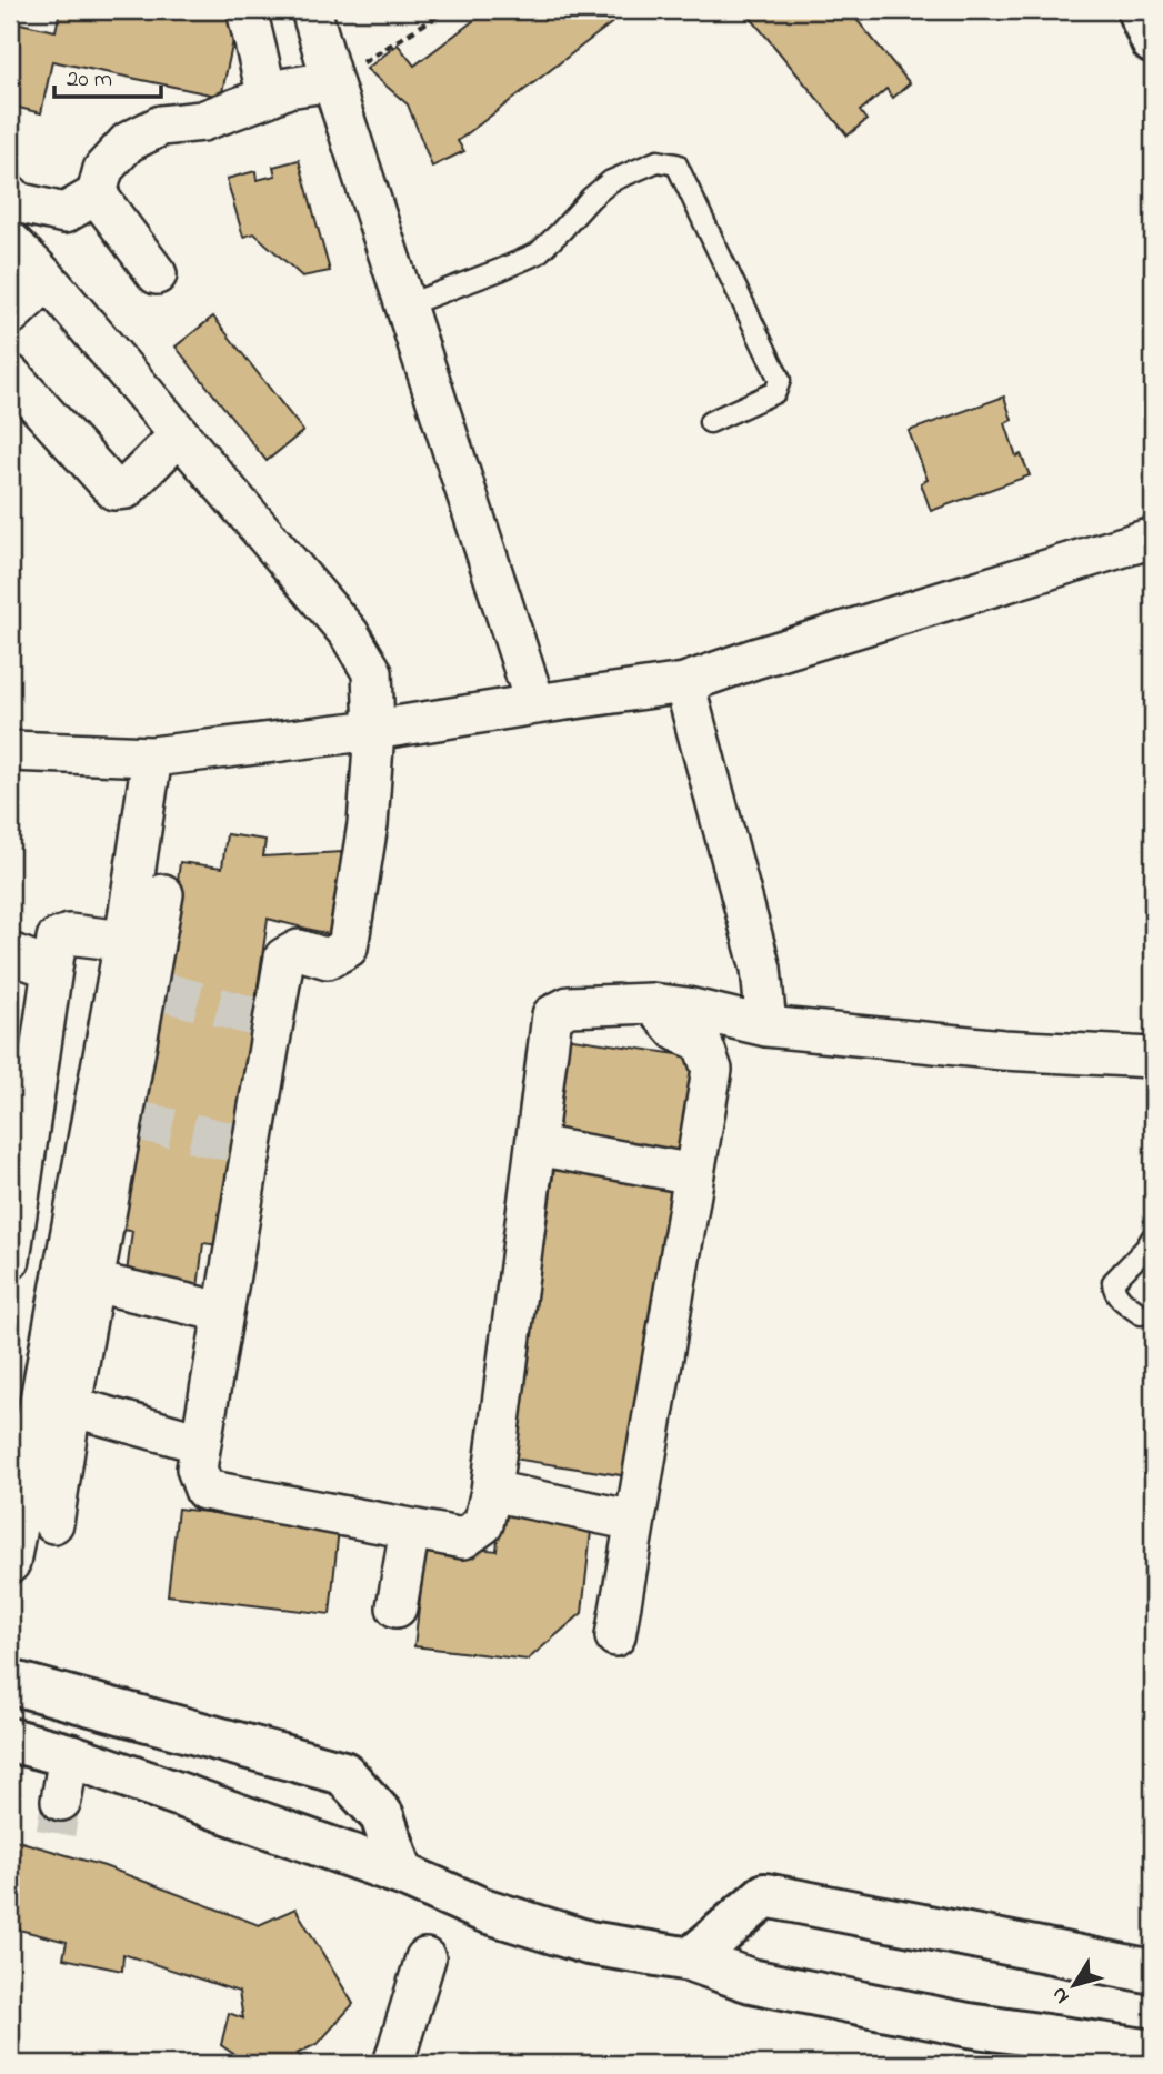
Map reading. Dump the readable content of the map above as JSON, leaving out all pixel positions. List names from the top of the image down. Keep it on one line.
{"scale_bar":"20 m","north":"bottom left"}
